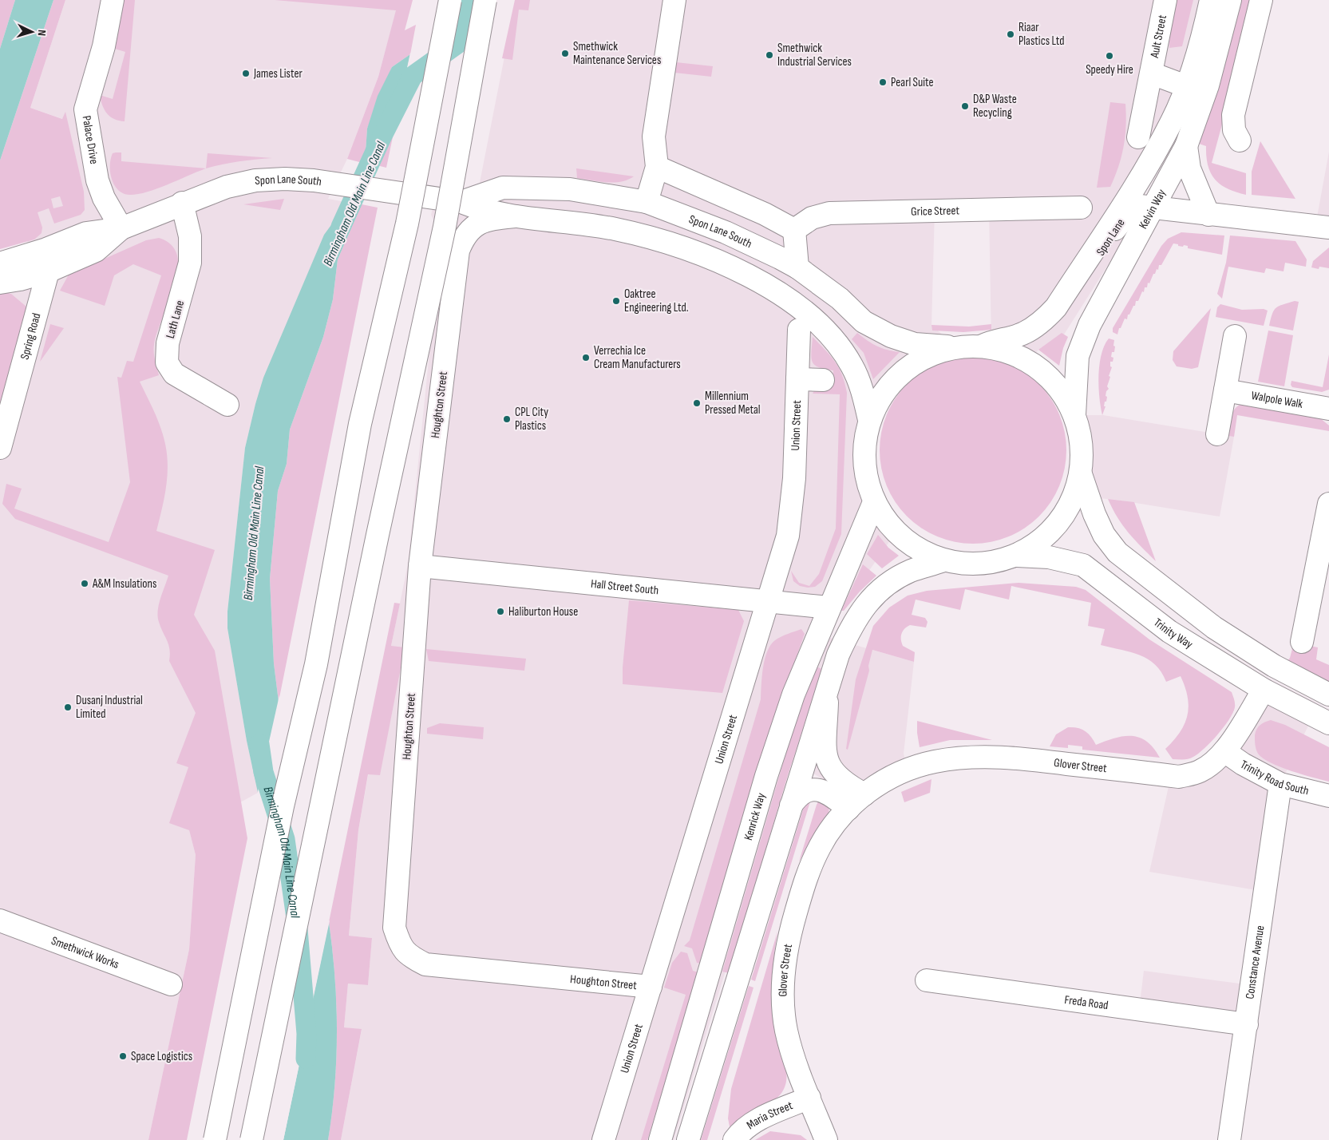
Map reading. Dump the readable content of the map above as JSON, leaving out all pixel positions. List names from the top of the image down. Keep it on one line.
{"streets":{"main road":["Ault Street","Palace Drive","Spon Lane South","Kelvin Way","Grice Street","Spon Lane","Lath Lane","Spring Road","Walpole Walk","Houghton Street","Union Street","Hall Street South","Trinity Way","Glover Street","Trinity Road South","Kenrick Way","Smethwick Works","Constance Avenue","Freda Road","Maria Street"]},"crossings":[["Ault Street","Kelvin Way"],["Palace Drive","Spon Lane South"],["Spon Lane South","Lath Lane"],["Spon Lane South","Spring Road"],["Spon Lane South","Houghton Street"],["Kelvin Way","Spon Lane"],["Houghton Street","Union Street"],["Houghton Street","Hall Street South"],["Union Street","Hall Street South"],["Hall Street South","Kenrick Way"],["Trinity Way","Glover Street"],["Glover Street","Trinity Road South"],["Glover Street","Maria Street"],["Trinity Road South","Constance Avenue"],["Constance Avenue","Freda Road"]],"water":["Birmingham Old Main Line Canal"],"places":["Riaar Plastics Ltd","Smethwick Maintenance Services","Smethwick Industrial Services","Speedy Hire","James Lister","Pearl Suite","D&P Waste Recycling","Oaktree Engineering Ltd.","Verrechia Ice Cream Manufacturers","Millennium Pressed Metal","CPL City Plastics","A&M Insulations","Haliburton House","Dusanj Industrial Limited","Space Logistics"],"north":"right"}
